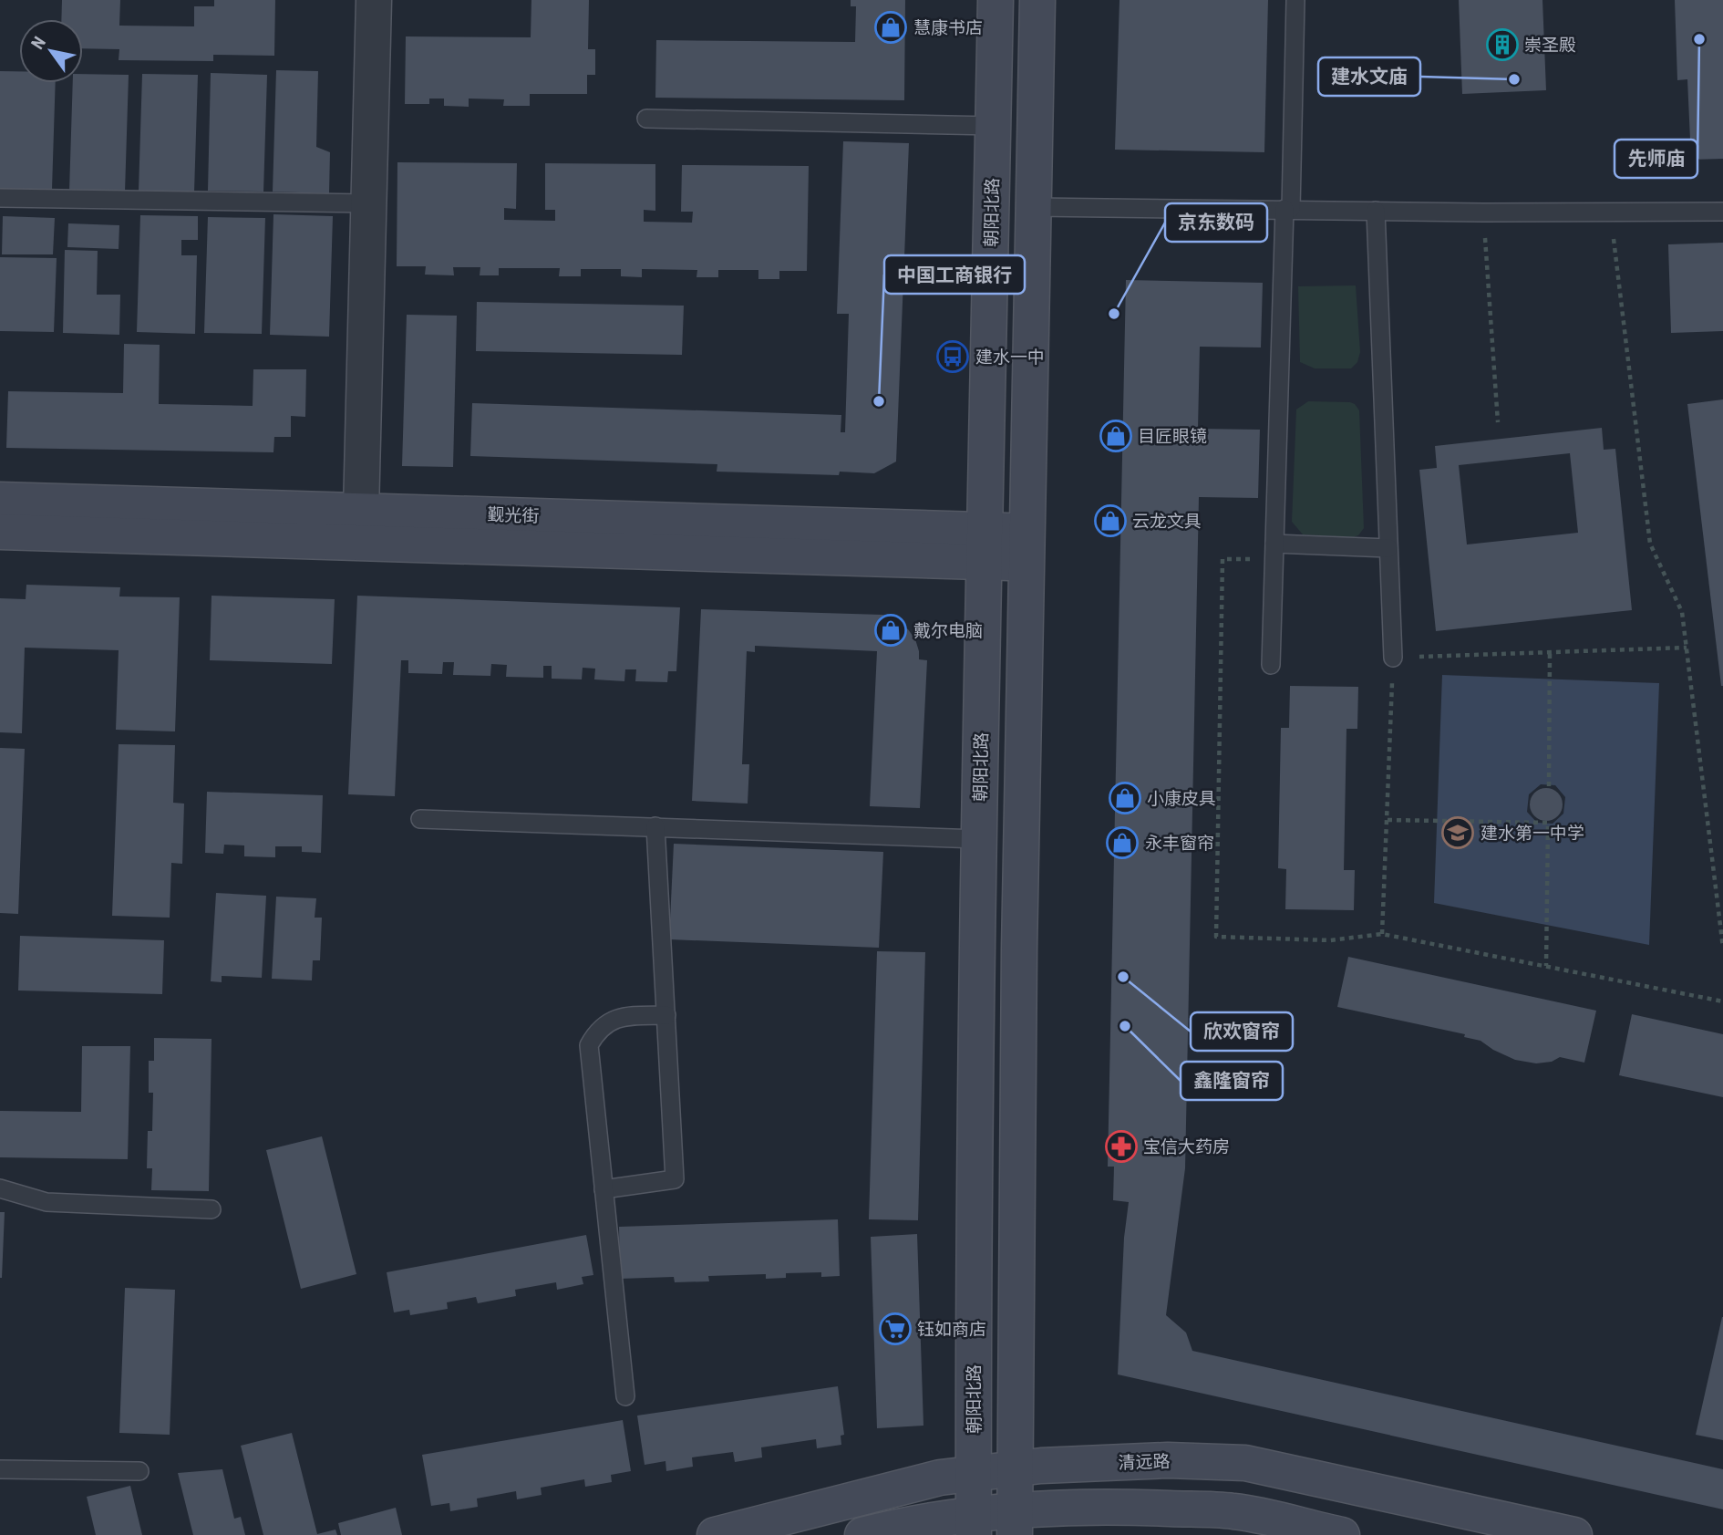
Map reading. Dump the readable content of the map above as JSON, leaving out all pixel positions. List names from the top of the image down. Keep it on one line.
{"streets":{"main road":["朝阳北路","觐光街","清远路"]},"crossings":[["朝阳北路","觐光街"],["朝阳北路","清远路"]],"places":{"shop":["慧康书店","目匠眼镜","云龙文具","戴尔电脑","小康皮具","永丰窗帘"],"other":["先师庙","建水文庙","京东数码","中国工商银行","欣欢窗帘","鑫隆窗帘"],"building":["崇圣殿"],"bus stop":["建水一中"],"school or university":["建水第一中学"],"pharmacy":["宝信大药房"],"supermarket":["钰如商店"]},"north":"top left"}
